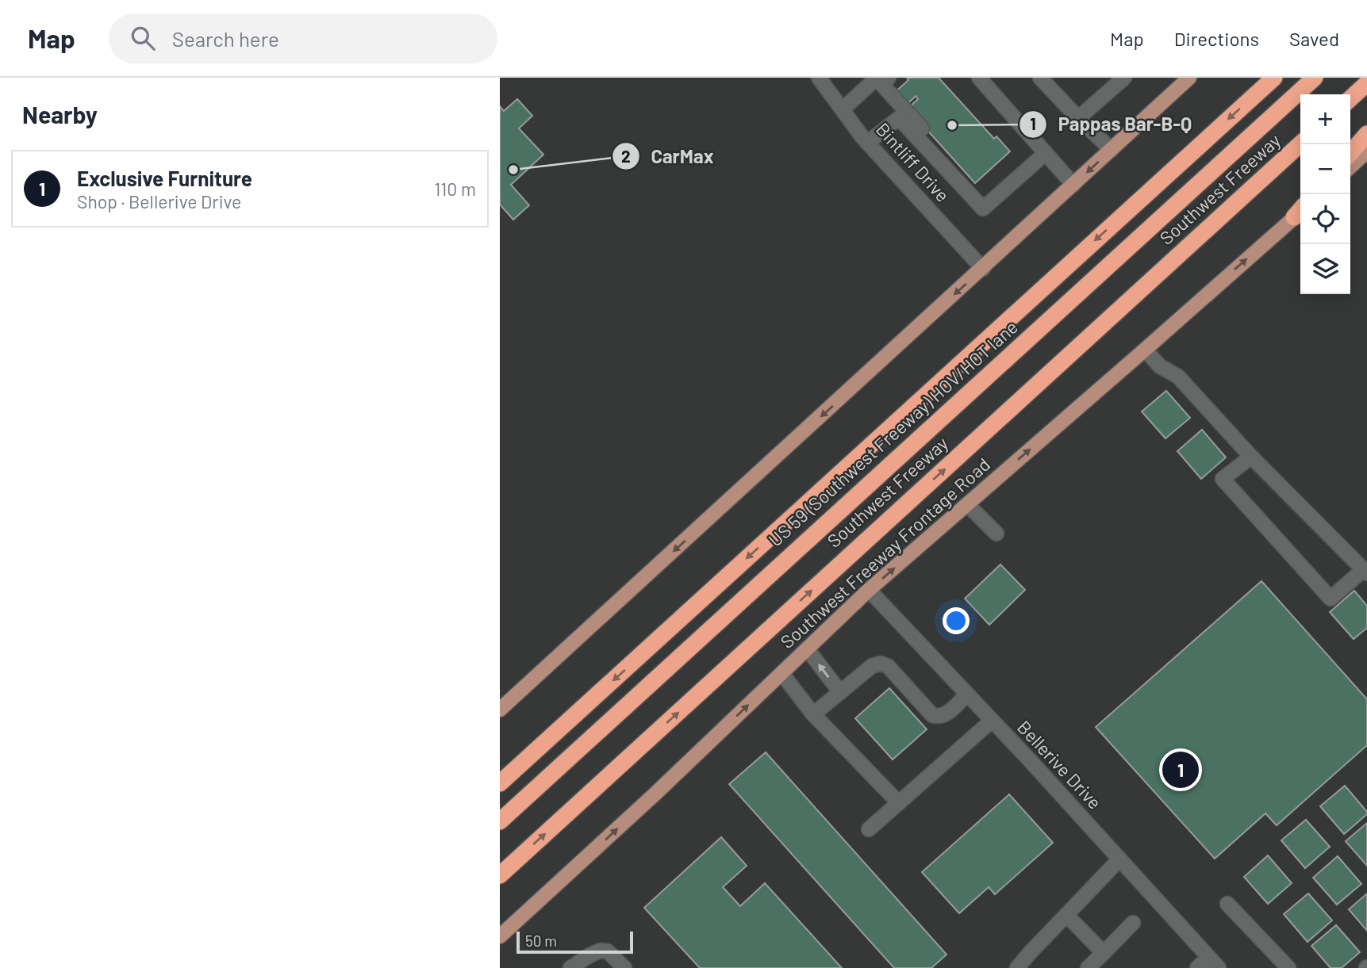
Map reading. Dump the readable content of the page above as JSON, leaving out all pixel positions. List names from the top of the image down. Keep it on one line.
{"streets":{"highway":["Southwest Freeway","US 59 (Southwest Freeway) HOV/HOT lane"],"main road":["Southwest Freeway Frontage Road"],"street":["Bintliff Drive","Bellerive Drive"]},"crossings":[["Southwest Freeway Frontage Road","Bellerive Drive"]],"one_way":["Southwest Freeway Frontage Road"],"places":["Pappas Bar-B-Q","CarMax"],"scale_bar":"50 m","page":{"header":"Map","search":"Search here","nav":["Map","Directions","Saved"],"heading":"Nearby","map_buttons":["+","−"],"list":[{"mark":"1","name":"Exclusive Furniture","note":"Shop · Bellerive Drive","value":"110 m"}],"pins":"1","scale":"50 m"}}
